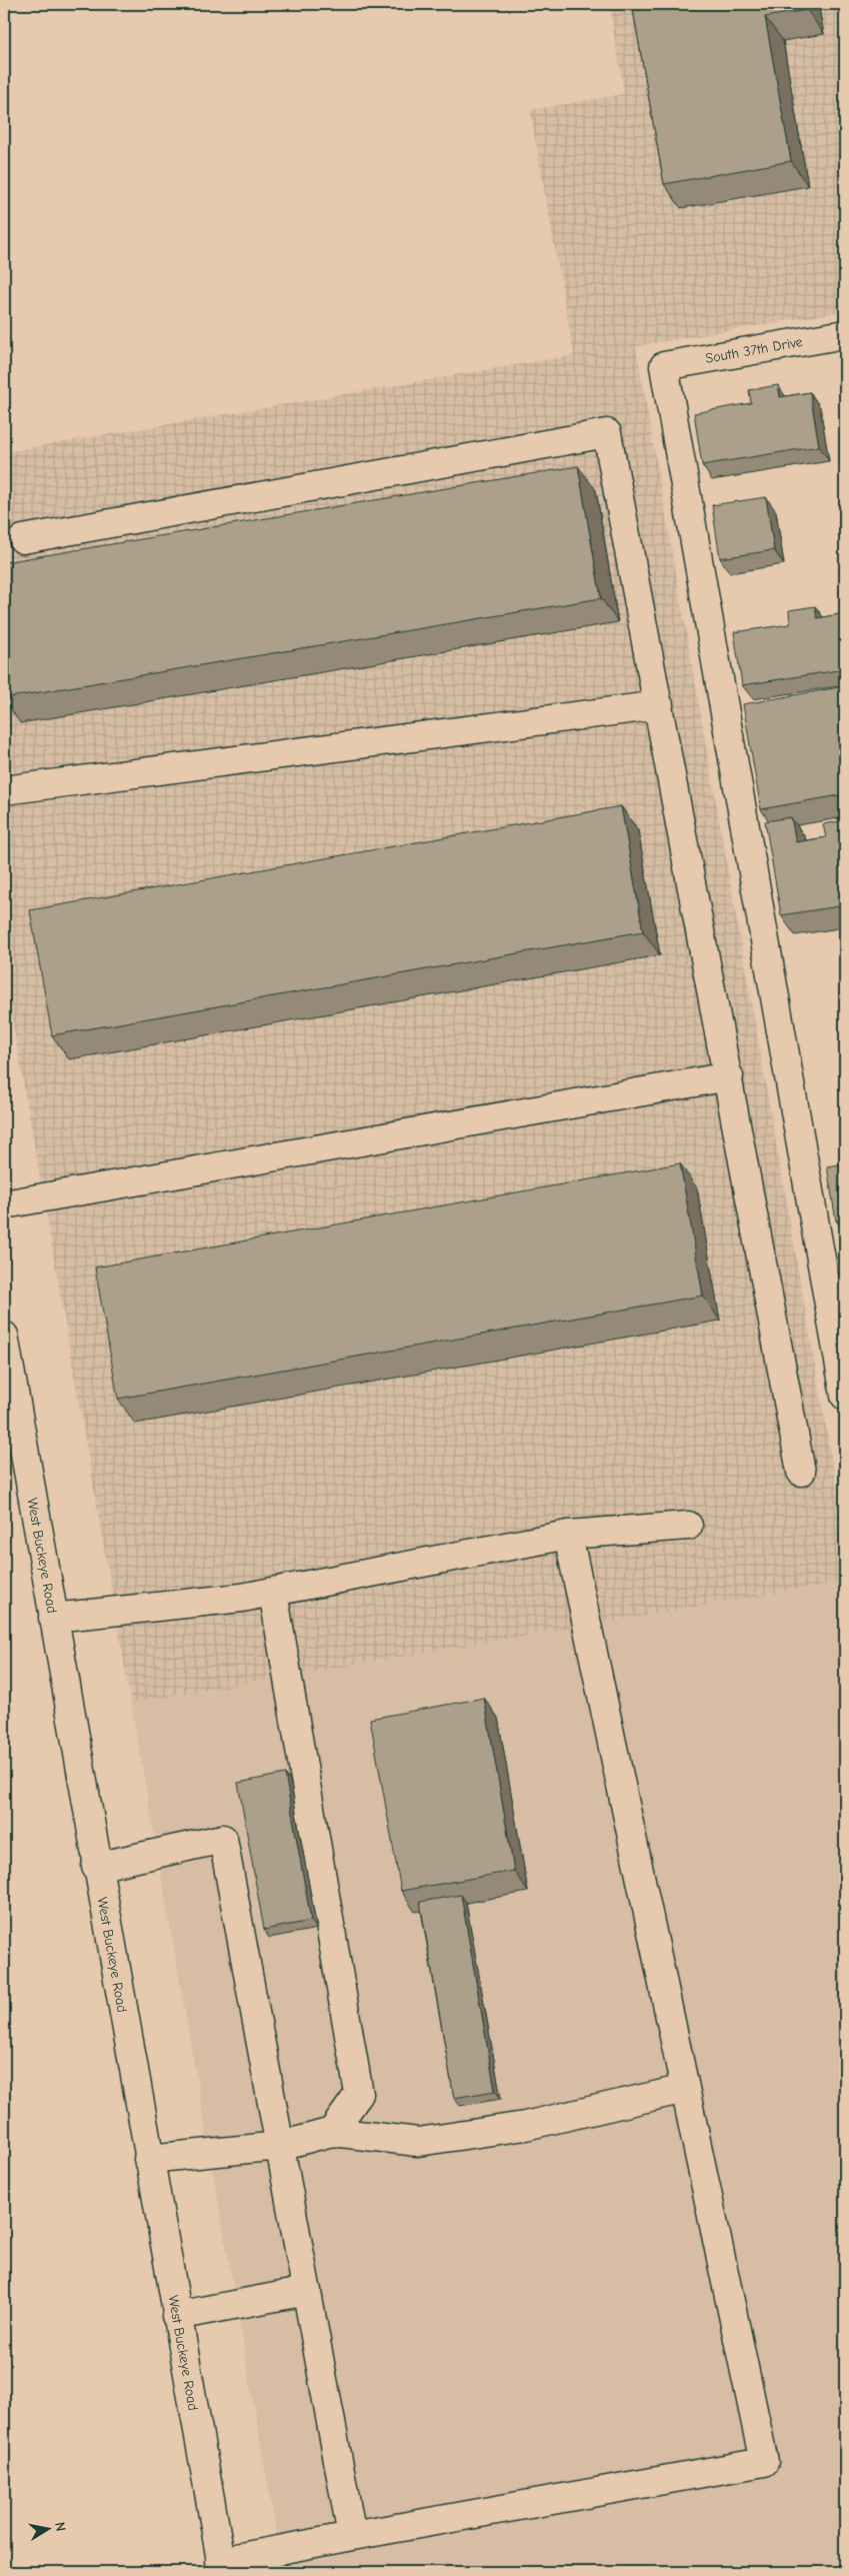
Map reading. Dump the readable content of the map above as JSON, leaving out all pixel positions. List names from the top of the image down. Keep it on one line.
{"streets":{"main road":["South 37th Drive","West Buckeye Road"]},"north":"right"}
